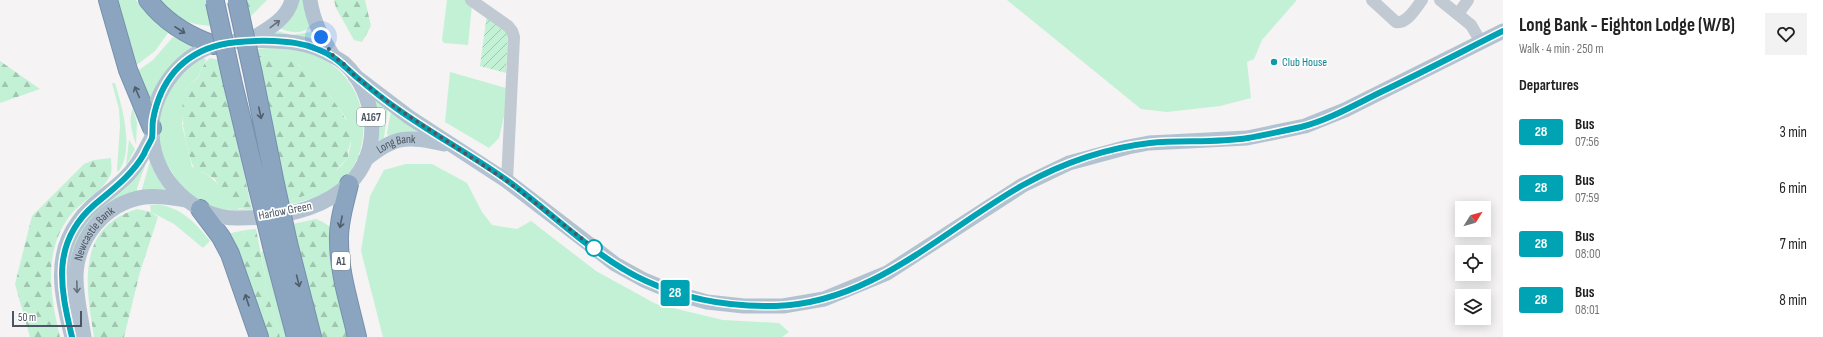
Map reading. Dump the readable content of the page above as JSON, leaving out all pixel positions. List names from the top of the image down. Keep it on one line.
{"streets":{"highway":["A1"],"main road":["A167","Long Bank","Harlow Green","Newcastle Bank"]},"crossings":[["A167","Harlow Green"],["Long Bank","Harlow Green"],["Harlow Green","Newcastle Bank"],["Harlow Green","A1"]],"places":["Club House"],"lines":["bus line 28"],"scale_bar":"50 m","north":"top right","page":{"on_map":"28","heading":[["Long Bank - Eighton Lodge (W/B)","Walk · 4 min · 250 m"],"Departures"],"list":[{"mark":"28","name":"Bus","note":"07:56","value":"3 min"},{"mark":"28","name":"Bus","note":"07:59","value":"6 min"},{"mark":"28","name":"Bus","note":"08:00","value":"7 min"},{"mark":"28","name":"Bus","note":"08:01","value":"8 min"}],"scale":"50 m"}}
